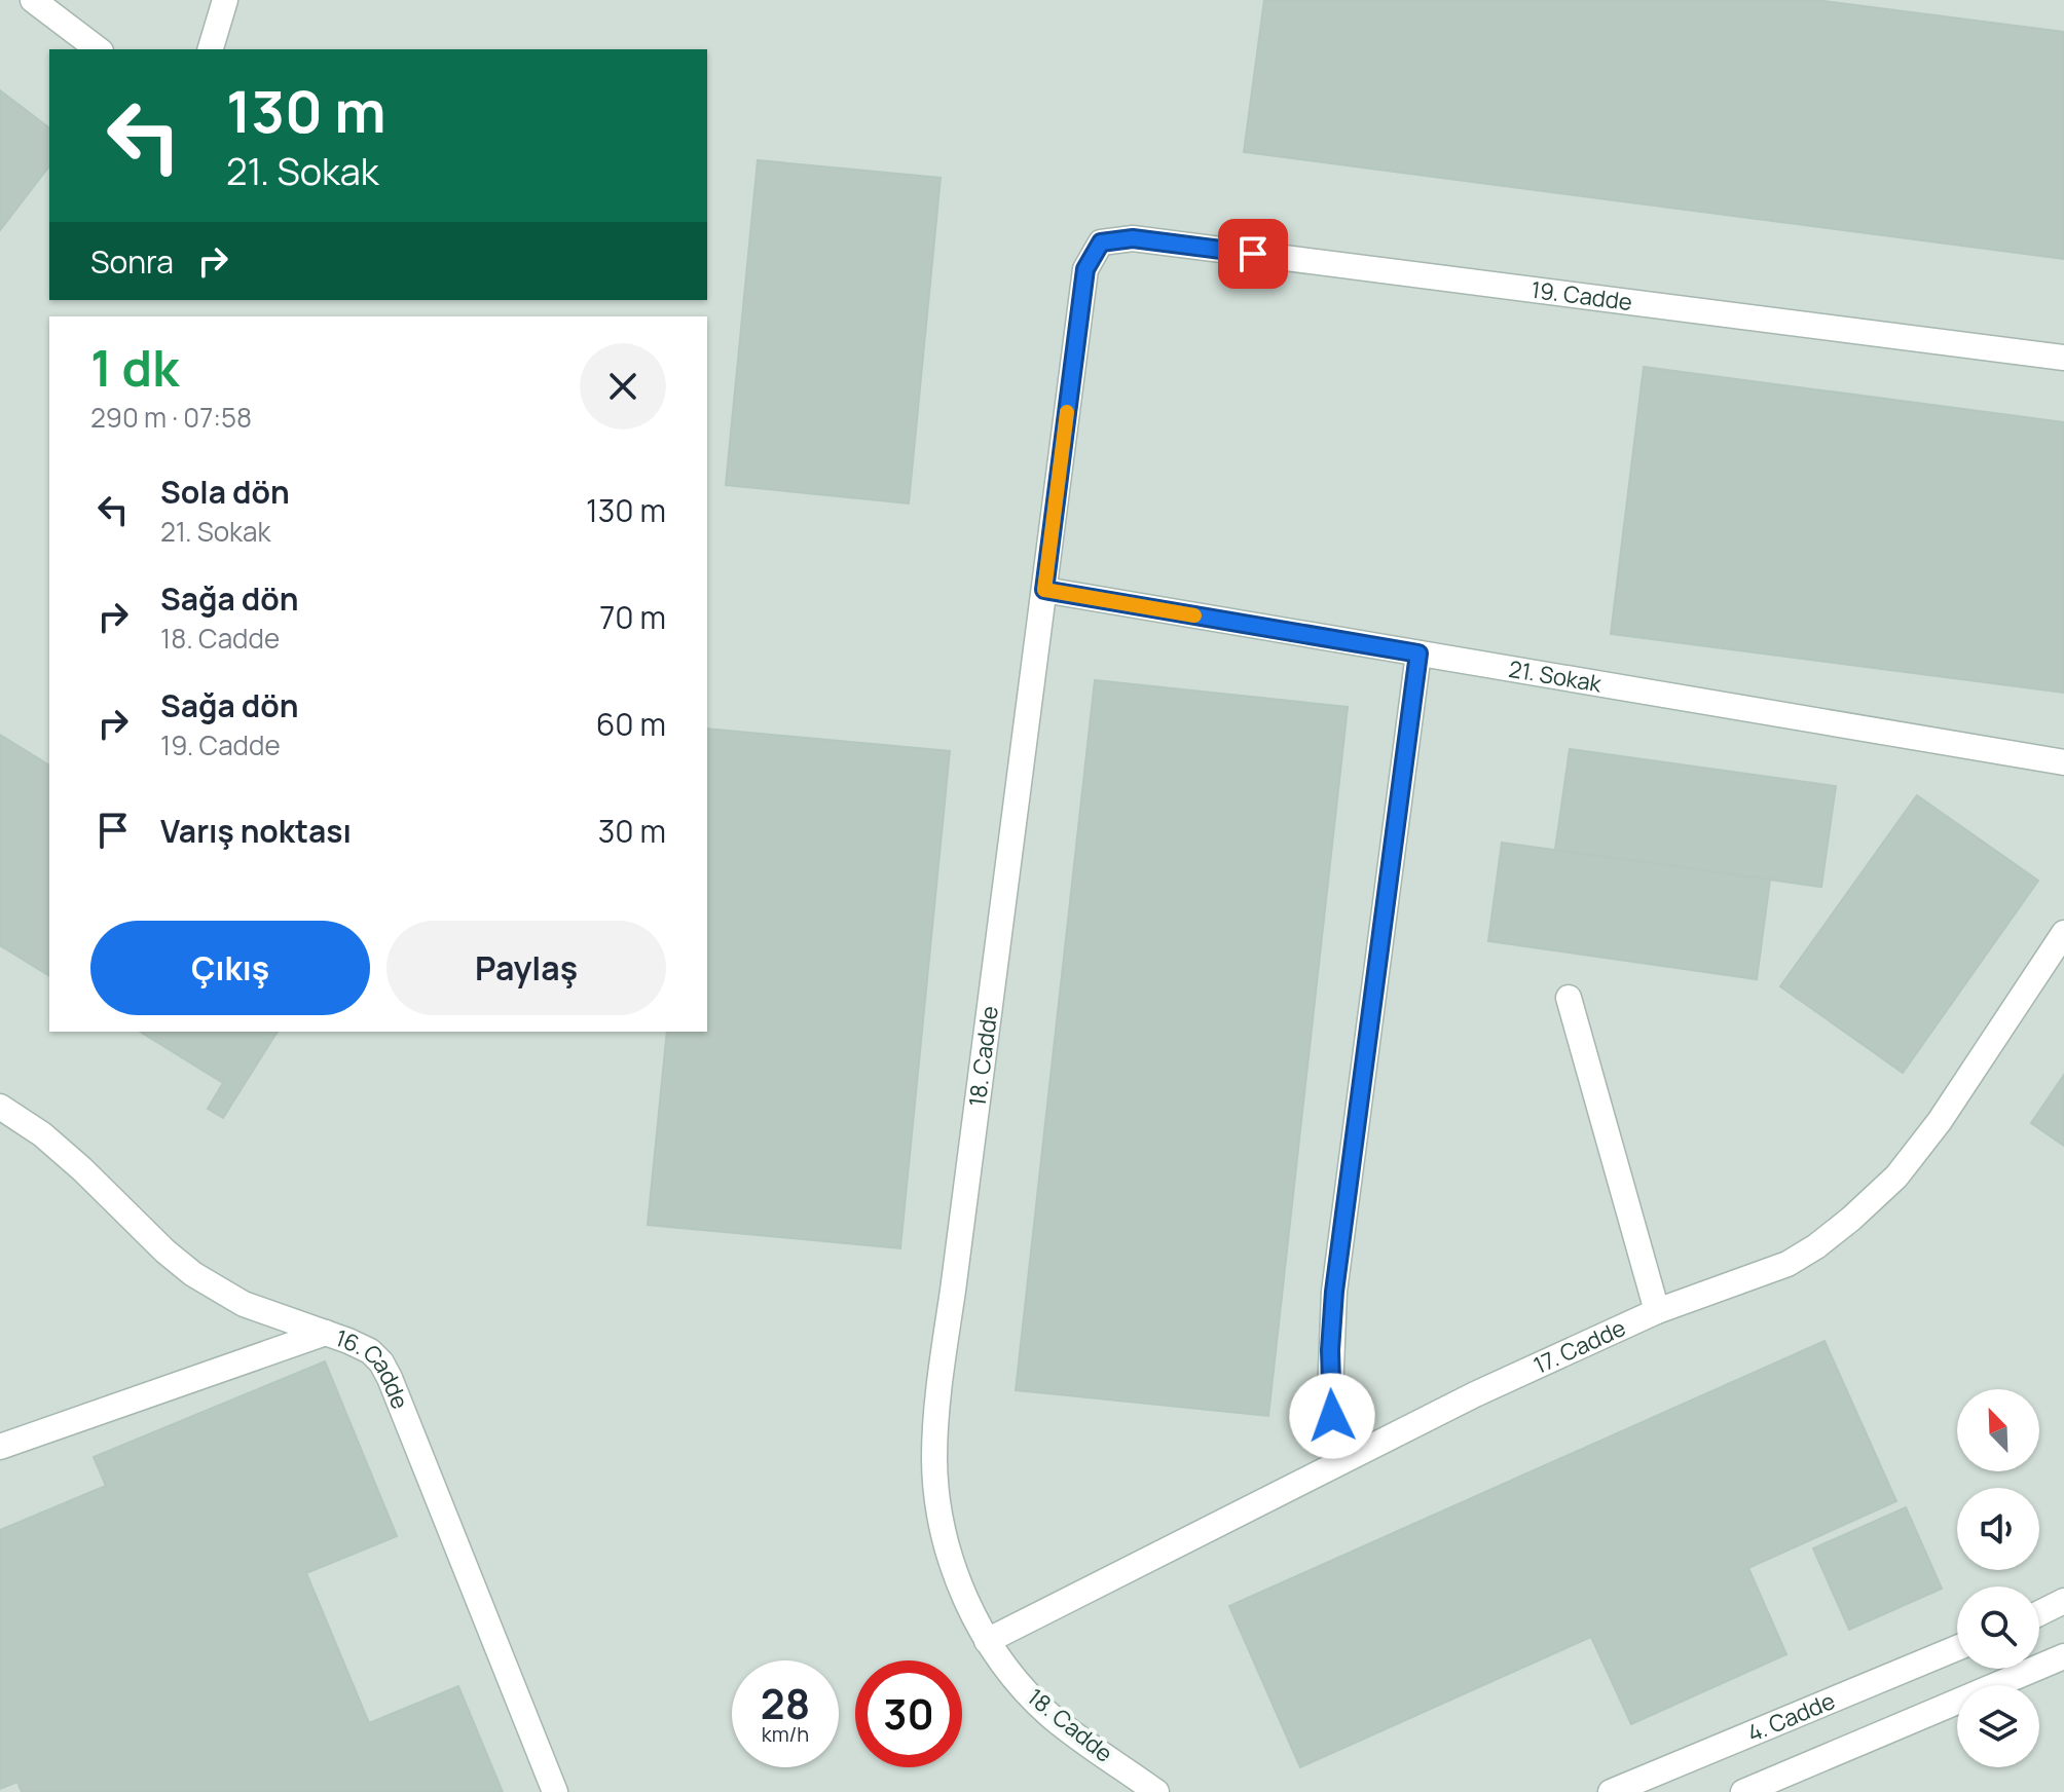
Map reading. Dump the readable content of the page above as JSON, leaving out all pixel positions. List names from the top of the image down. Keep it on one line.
{"streets":{"street":["19. Cadde","21. Sokak","18. Cadde","17. Cadde","16. Cadde","4. Cadde"]},"crossings":[["19. Cadde","18. Cadde"],["21. Sokak","18. Cadde"],["18. Cadde","17. Cadde"]],"north":"top left","page":{"turn":["130 m","21. Sokak"],"then":"Sonra","heading":["1 dk","290 m · 07:58"],"list":[{"name":"Sola dön","note":"21. Sokak","value":"130 m"},{"name":"Sağa dön","note":"18. Cadde","value":"70 m"},{"name":"Sağa dön","note":"19. Cadde","value":"60 m"},{"name":"Varış noktası","value":"30 m"}],"buttons":["Çıkış","Paylaş"],"speed":"28 km/h","limit":"30"}}
